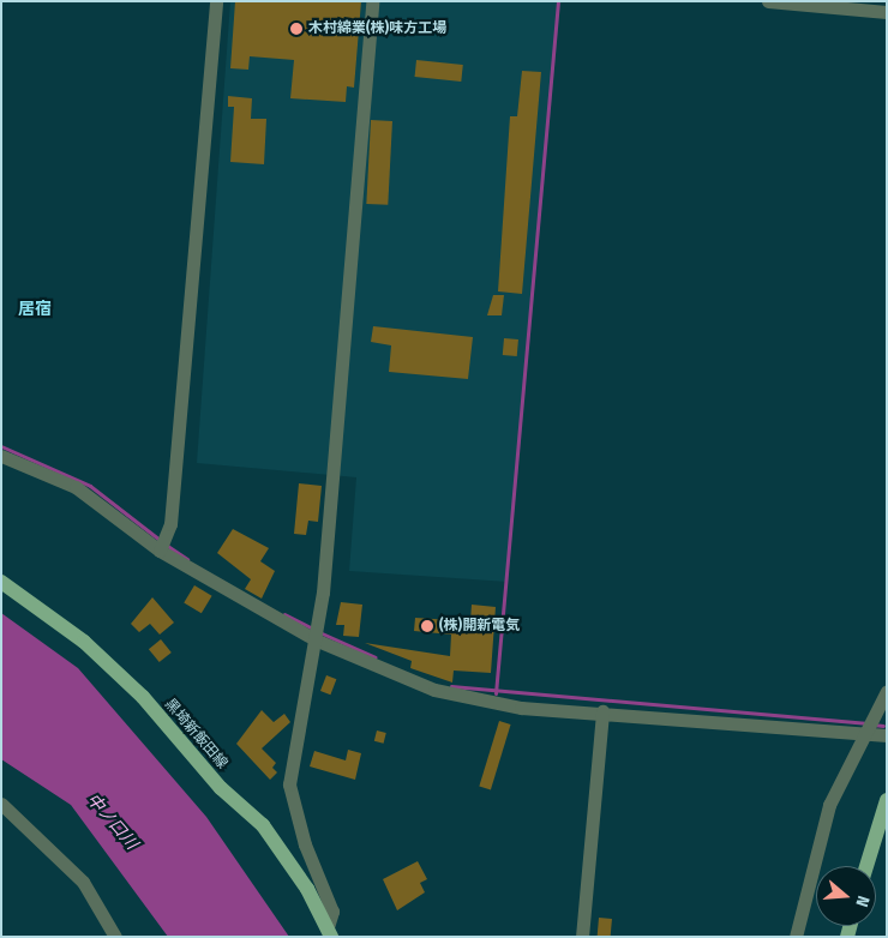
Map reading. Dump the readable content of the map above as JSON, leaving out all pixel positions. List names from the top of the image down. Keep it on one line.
{"streets":{"main road":["黒埼新飯田線"]},"districts":["居宿"],"water":["中ノ口川"],"places":["木村綿業(株)味方工場","(株)開新電気"],"north":"right"}
